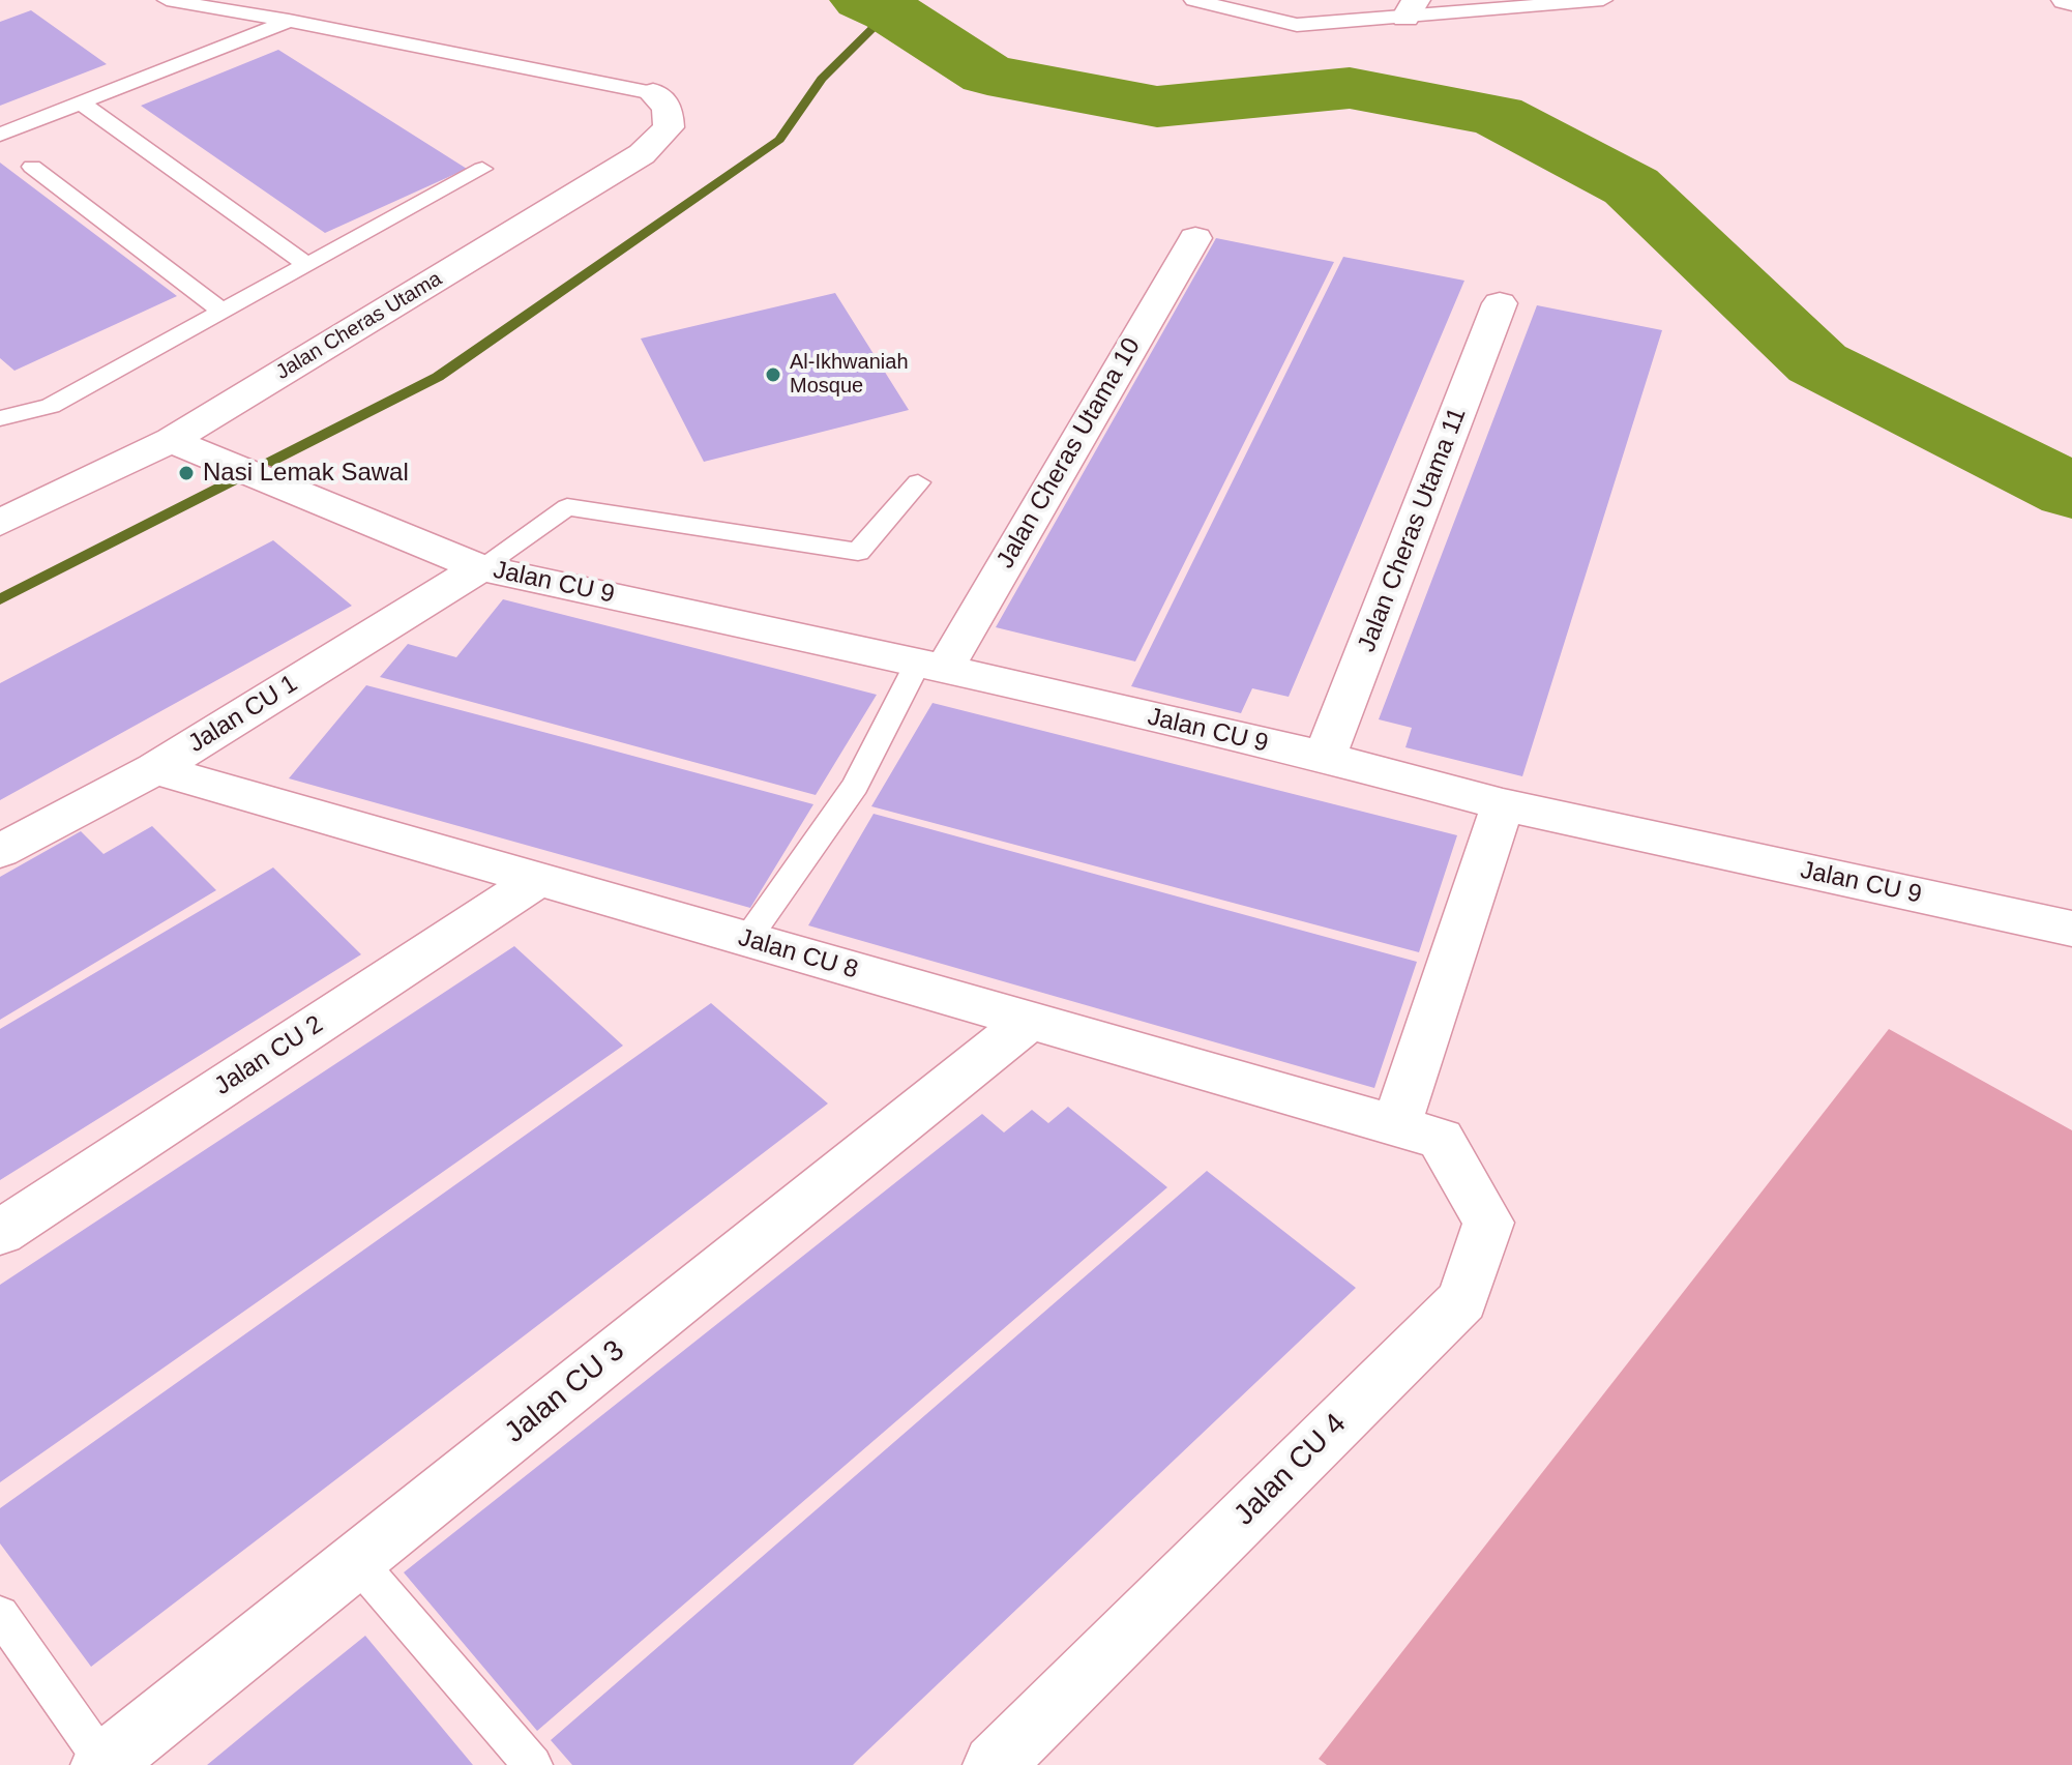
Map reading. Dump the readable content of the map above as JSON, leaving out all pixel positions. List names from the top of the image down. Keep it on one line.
{"streets":{"street":["Jalan Cheras Utama","Jalan Cheras Utama 10","Jalan Cheras Utama 11","Jalan CU 9","Jalan CU 1","Jalan CU 8","Jalan CU 2","Jalan CU 3","Jalan CU 4"]},"crossings":[["Jalan Cheras Utama","Jalan CU 9"],["Jalan Cheras Utama 10","Jalan CU 9"],["Jalan Cheras Utama 11","Jalan CU 9"],["Jalan CU 9","Jalan CU 1"],["Jalan CU 1","Jalan CU 8"],["Jalan CU 8","Jalan CU 2"],["Jalan CU 8","Jalan CU 3"],["Jalan CU 8","Jalan CU 4"]],"places":["Al-Ikhwaniah Mosque","Nasi Lemak Sawal"]}
